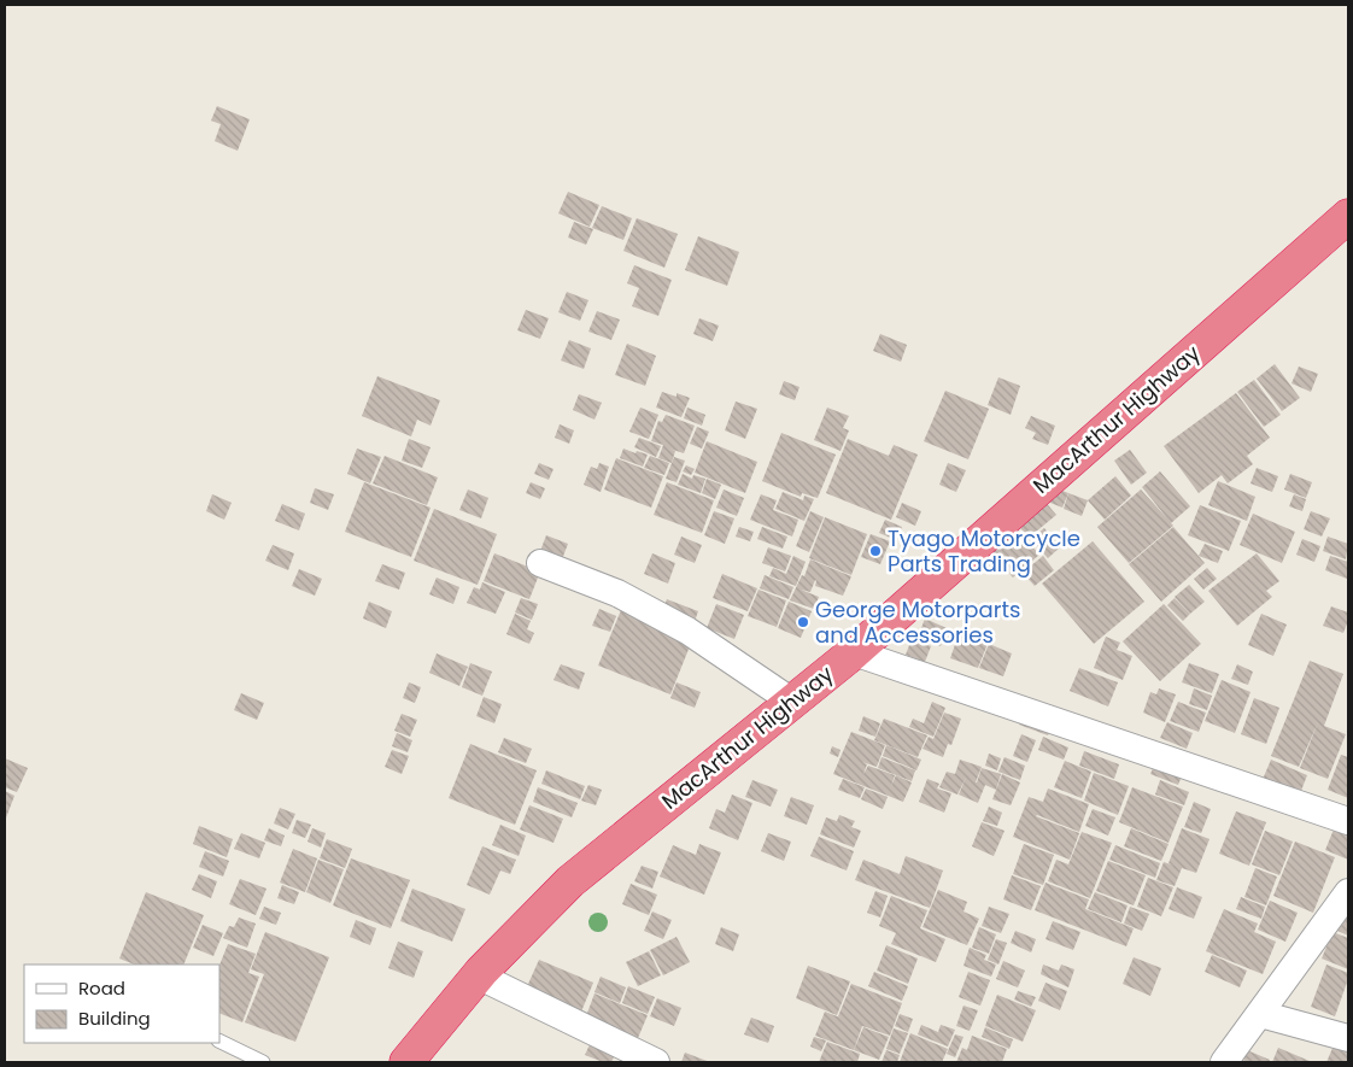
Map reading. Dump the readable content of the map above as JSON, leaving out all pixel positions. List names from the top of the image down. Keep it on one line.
{"streets":{"highway":["MacArthur Highway"]},"places":["Tyago Motorcycle Parts Trading","George Motorparts and Accessories"],"legend":["Road","Building"]}
